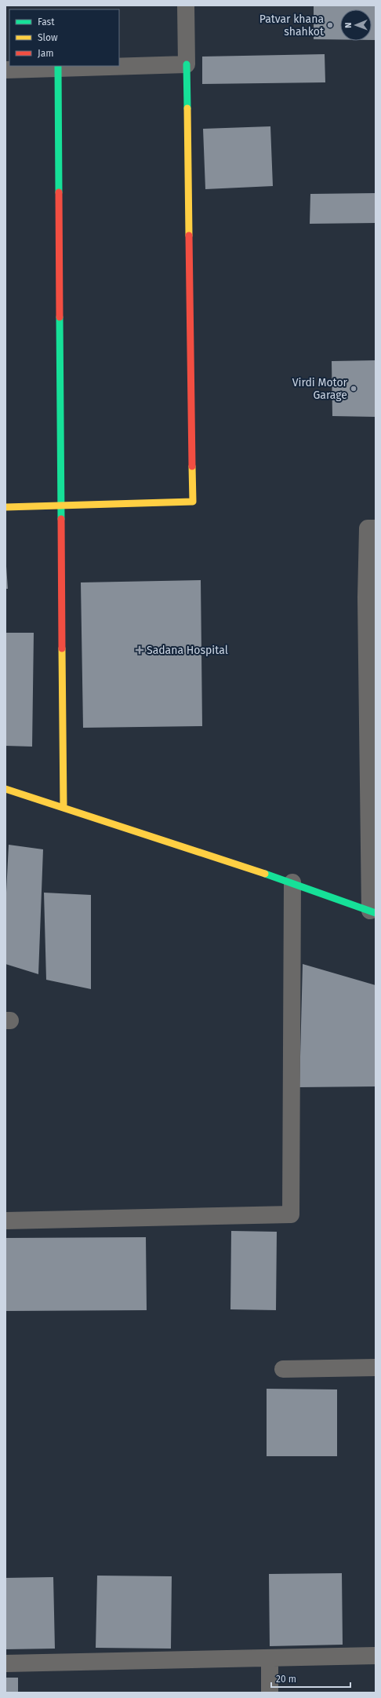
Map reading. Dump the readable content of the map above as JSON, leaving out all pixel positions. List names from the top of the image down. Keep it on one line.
{"places":{"other":["Patvar khana shahkot","Virdi Motor Garage"],"health":["Sadana Hospital"]},"legend":["Fast","Slow","Jam"],"scale_bar":"20 m","north":"left"}
